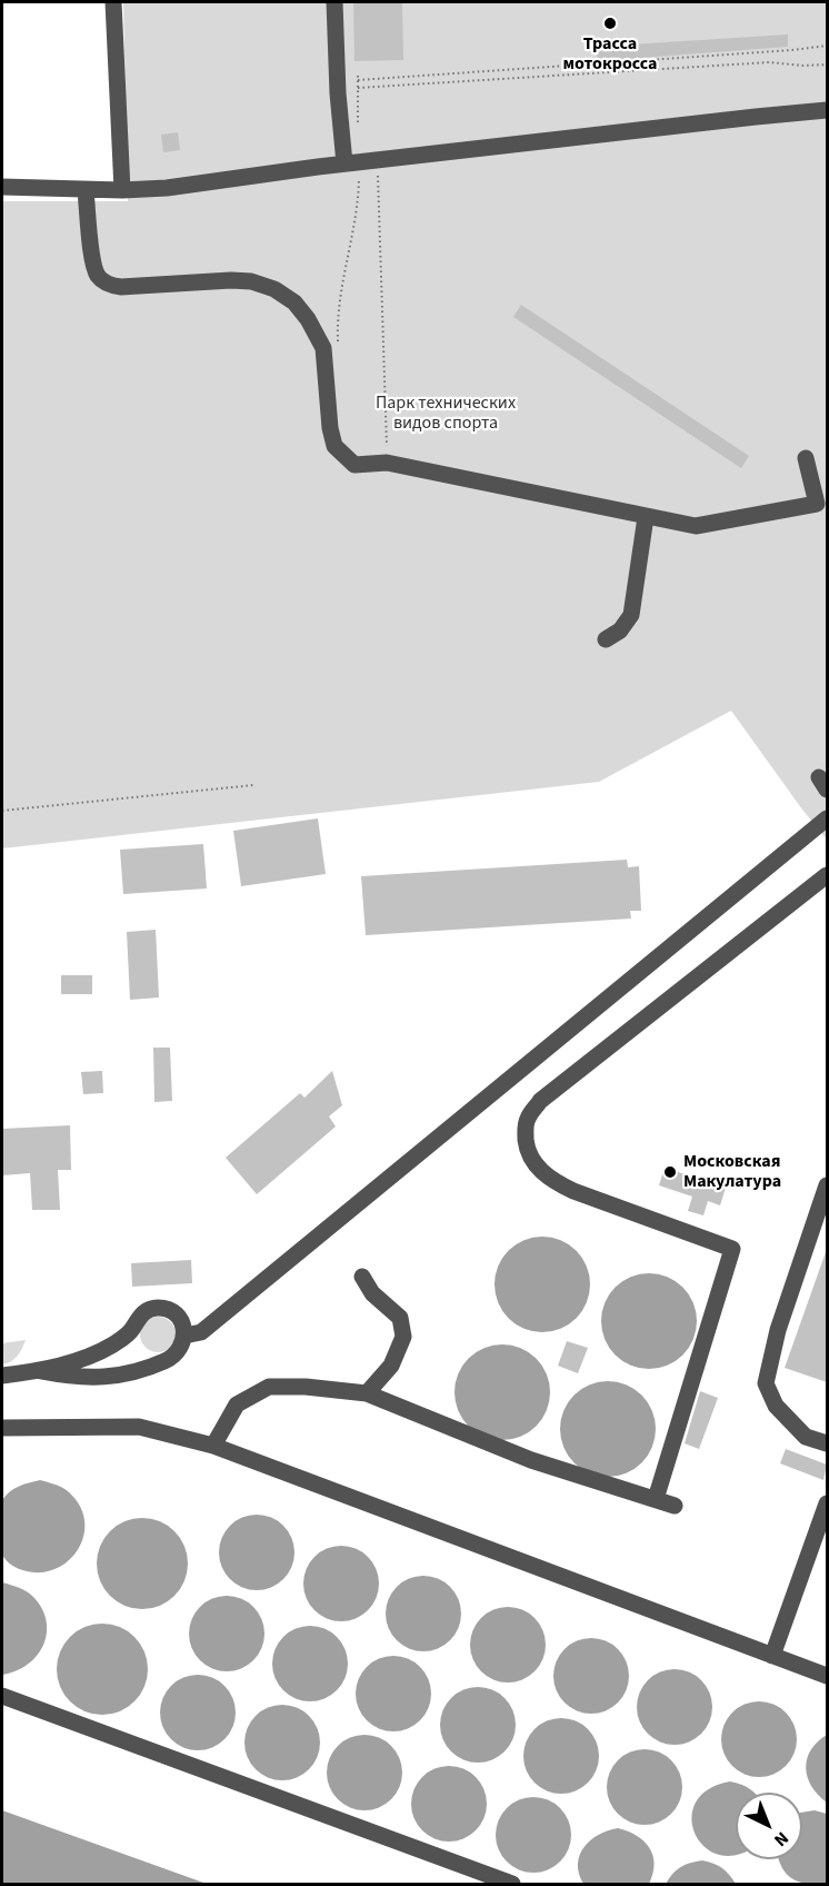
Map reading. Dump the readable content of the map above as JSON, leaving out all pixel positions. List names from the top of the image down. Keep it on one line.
{"parks":["Парк технических видов спорта"],"places":["Трасса мотокросса","Московская Макулатура"],"north":"bottom right"}
